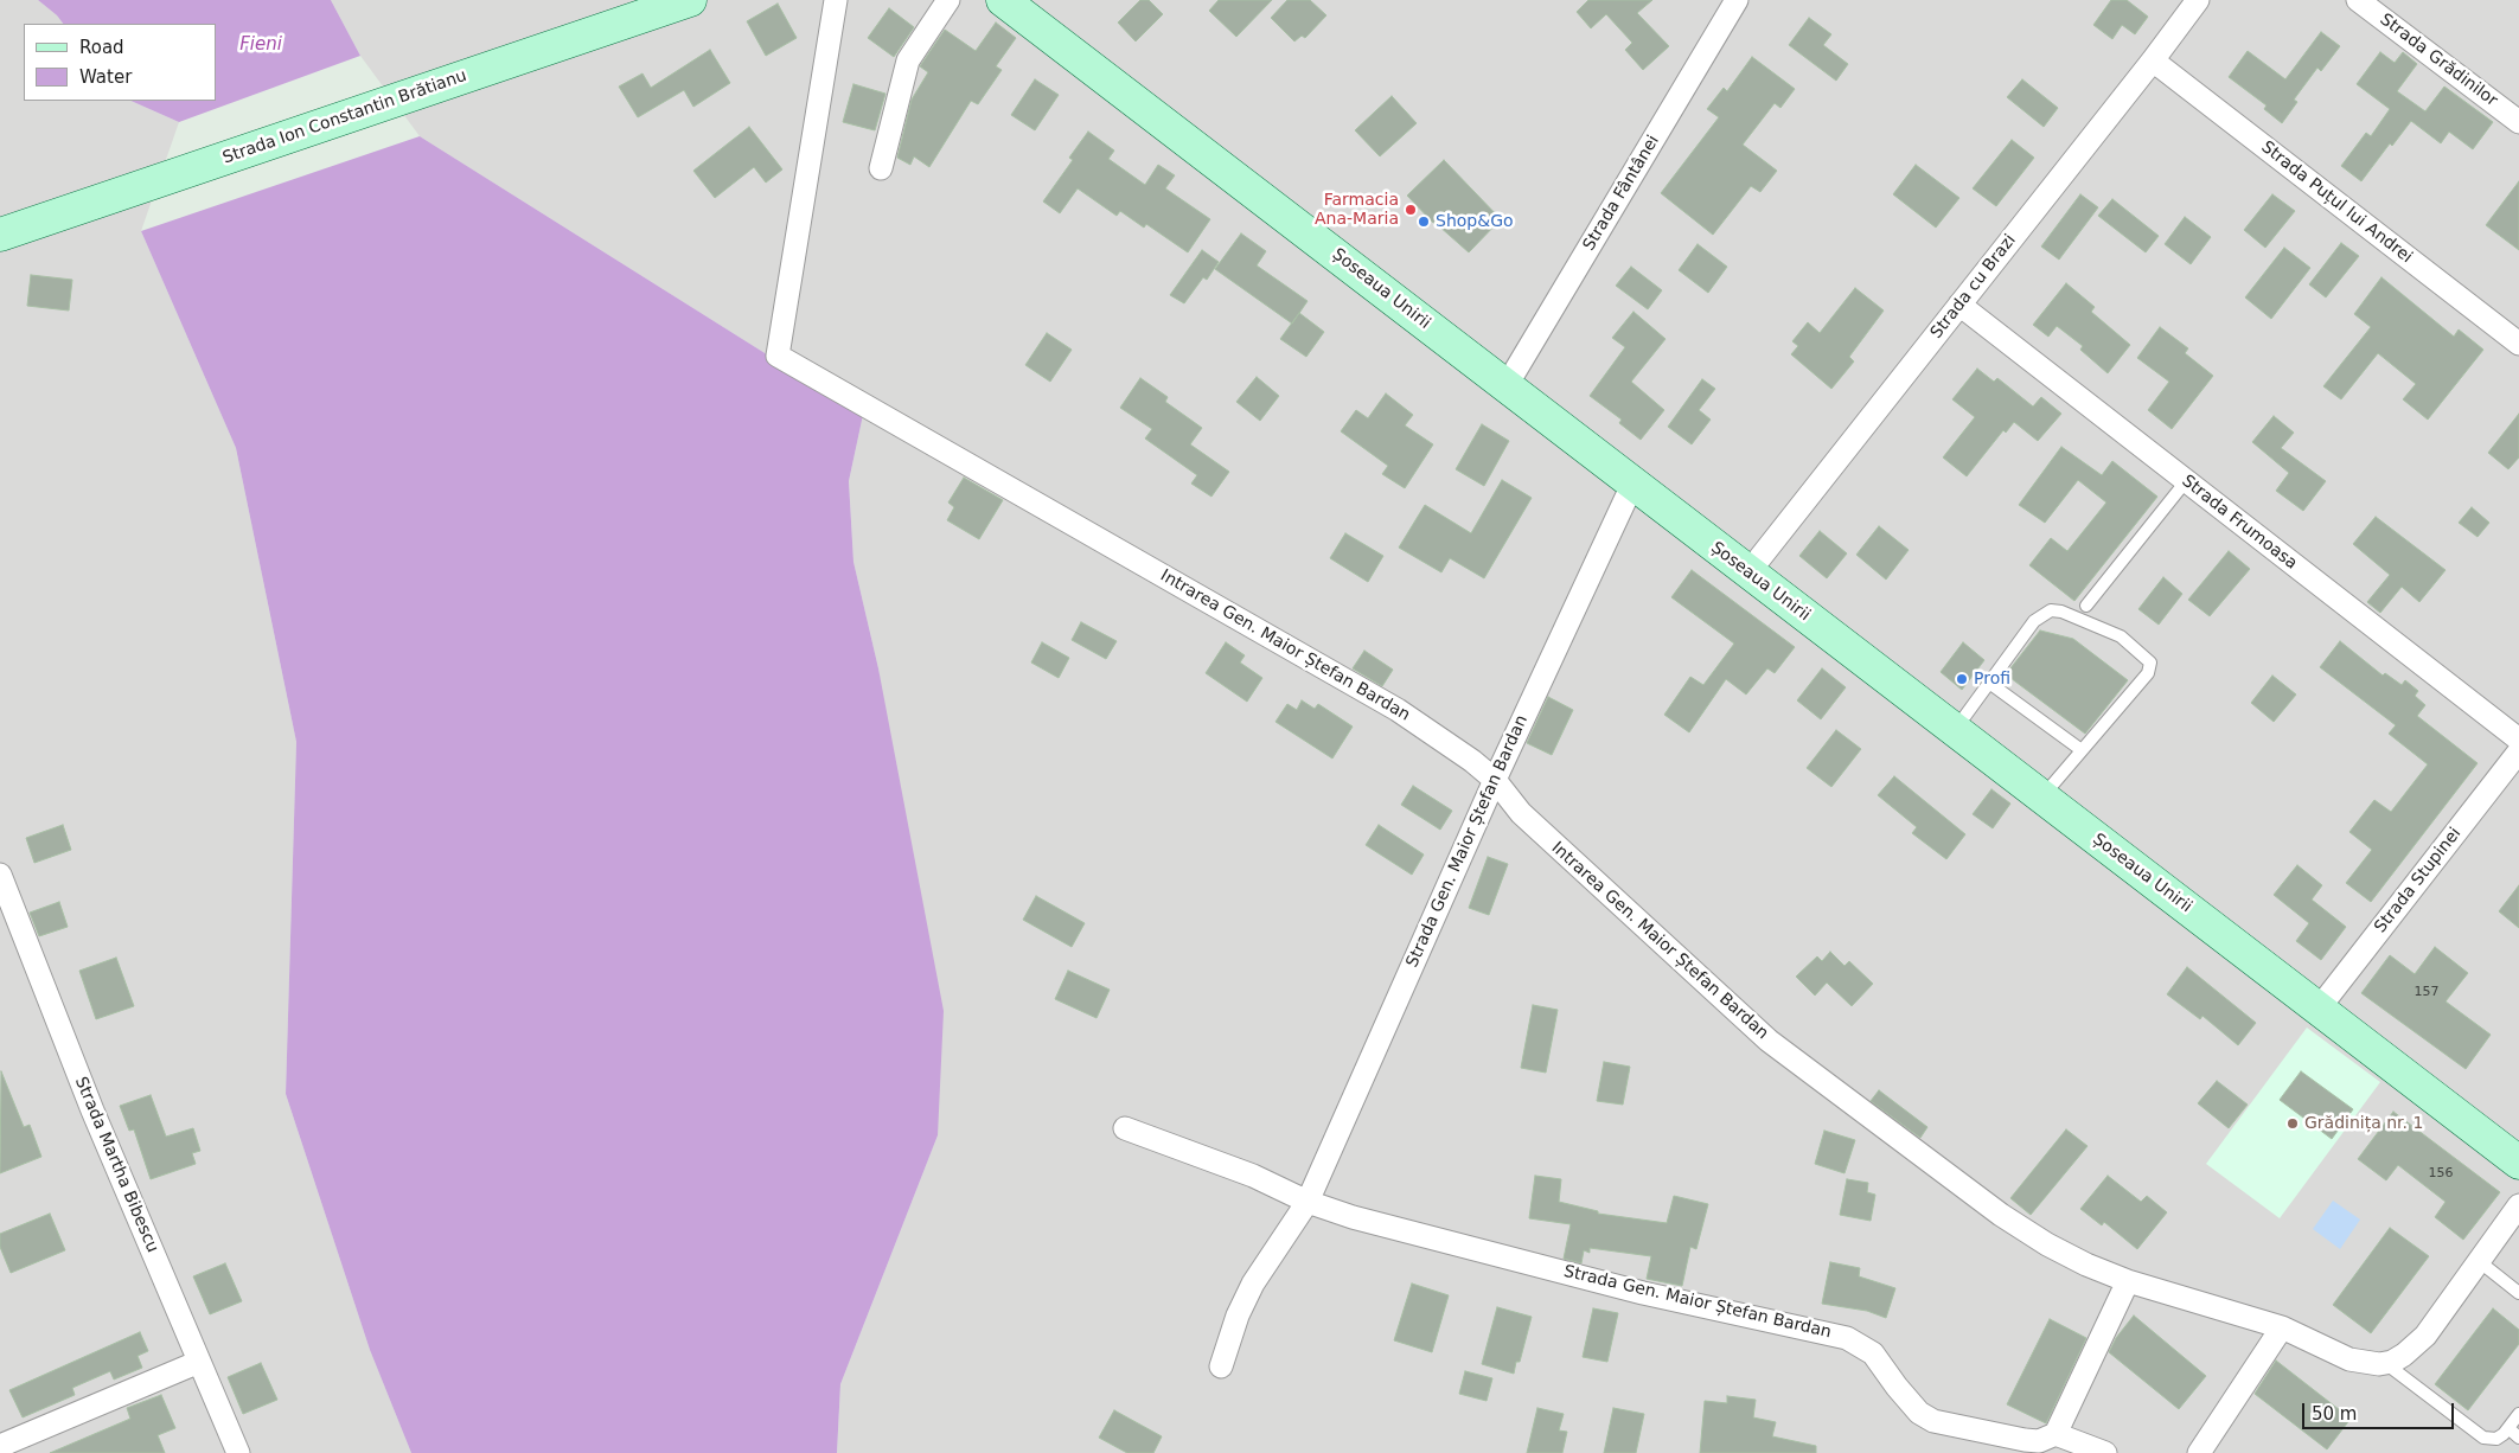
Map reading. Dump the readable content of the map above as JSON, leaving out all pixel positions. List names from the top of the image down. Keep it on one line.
{"streets":{"main road":["Strada Ion Constantin Brătianu","Șoseaua Unirii"],"street":["Strada Grădinilor","Strada Fântânei","Strada Puțul lui Andrei","Strada cu Brazi","Strada Frumoasa","Intrarea Gen. Maior Ștefan Bardan","Strada Gen. Maior Ștefan Bardan","Strada Stupinei","Strada Martha Bibescu"]},"crossings":[["Strada Fântânei","Șoseaua Unirii"],["Strada Puțul lui Andrei","Strada cu Brazi"],["Strada cu Brazi","Șoseaua Unirii"],["Strada cu Brazi","Strada Frumoasa"],["Șoseaua Unirii","Strada Gen. Maior Ștefan Bardan"],["Șoseaua Unirii","Strada Stupinei"],["Intrarea Gen. Maior Ștefan Bardan","Strada Gen. Maior Ștefan Bardan"]],"water":["Fieni"],"places":["Farmacia Ana-Maria","Shop&Go","Profi","Grădinița nr. 1"],"house_numbers":["157","156"],"legend":["Road","Water"],"scale_bar":"50 m"}
